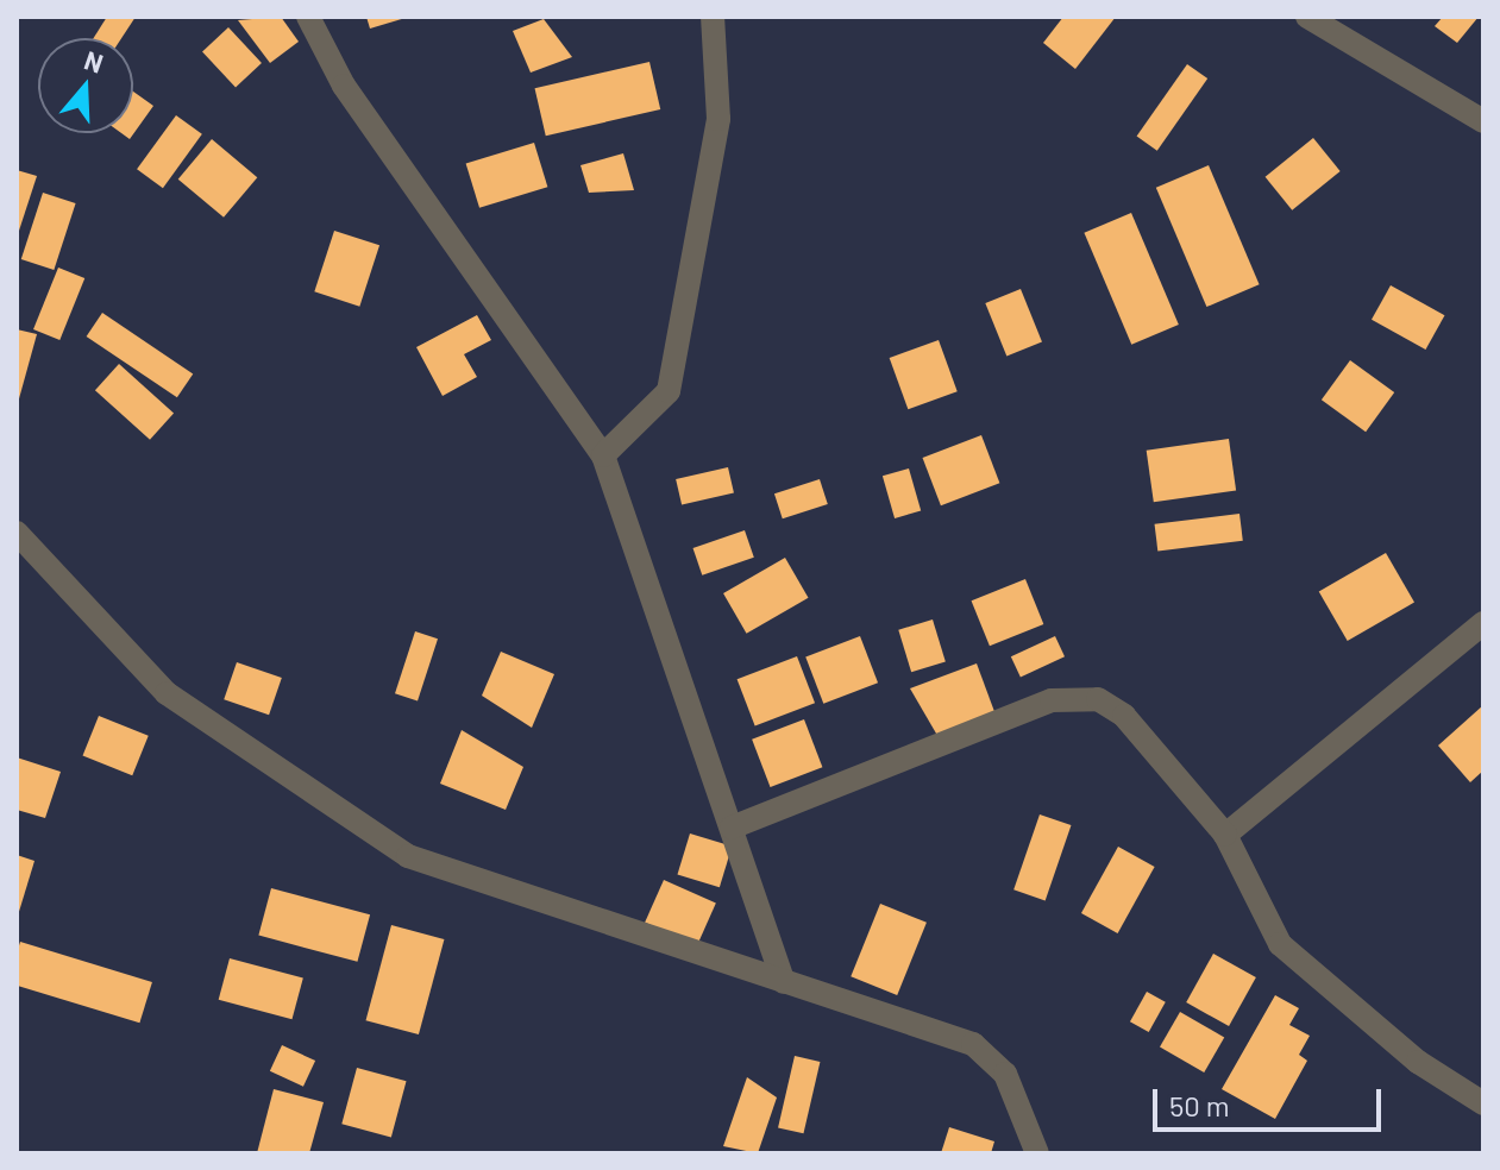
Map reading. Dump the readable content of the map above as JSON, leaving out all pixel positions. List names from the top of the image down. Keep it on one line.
{"scale_bar":"50 m","north":"top"}
